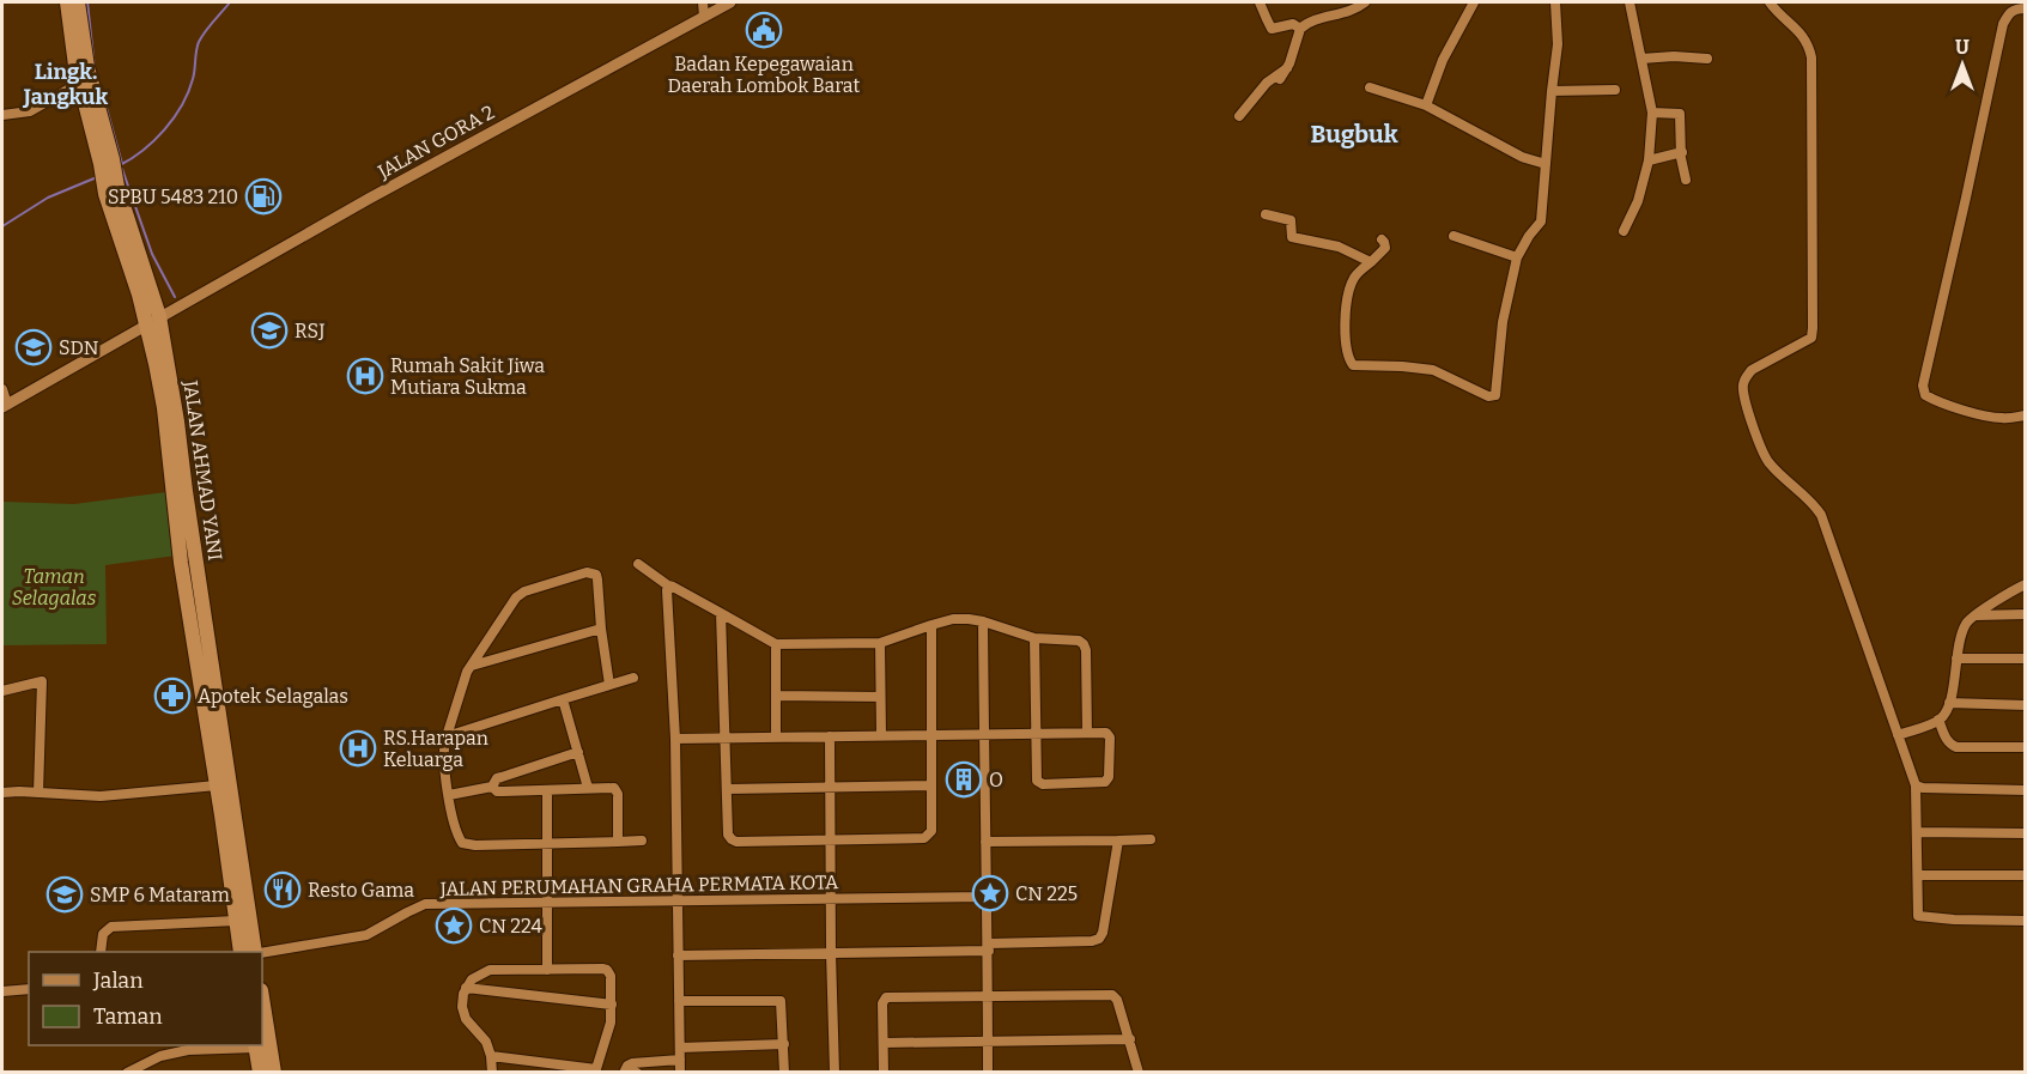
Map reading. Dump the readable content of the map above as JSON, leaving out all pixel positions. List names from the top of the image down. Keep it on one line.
{"streets":{"highway":["JALAN AHMAD YANI"],"street":["JALAN GORA 2","JALAN PERUMAHAN GRAHA PERMATA KOTA"]},"crossings":[["JALAN GORA 2","JALAN AHMAD YANI"]],"districts":["Lingk. Jangkuk","Bugbuk"],"parks":["Taman Selagalas"],"places":{"public building":["Badan Kepegawaian Daerah Lombok Barat"],"fuel station":["SPBU 5483 210"],"school or university":["RSJ","SDN","SMP 6 Mataram"],"hospital":["Rumah Sakit Jiwa Mutiara Sukma","RS.Harapan Keluarga"],"pharmacy":["Apotek Selagalas"],"building":["O"],"restaurant":["Resto Gama"],"place":["CN 225","CN 224"]},"legend":["Jalan","Taman"],"north":"top"}
